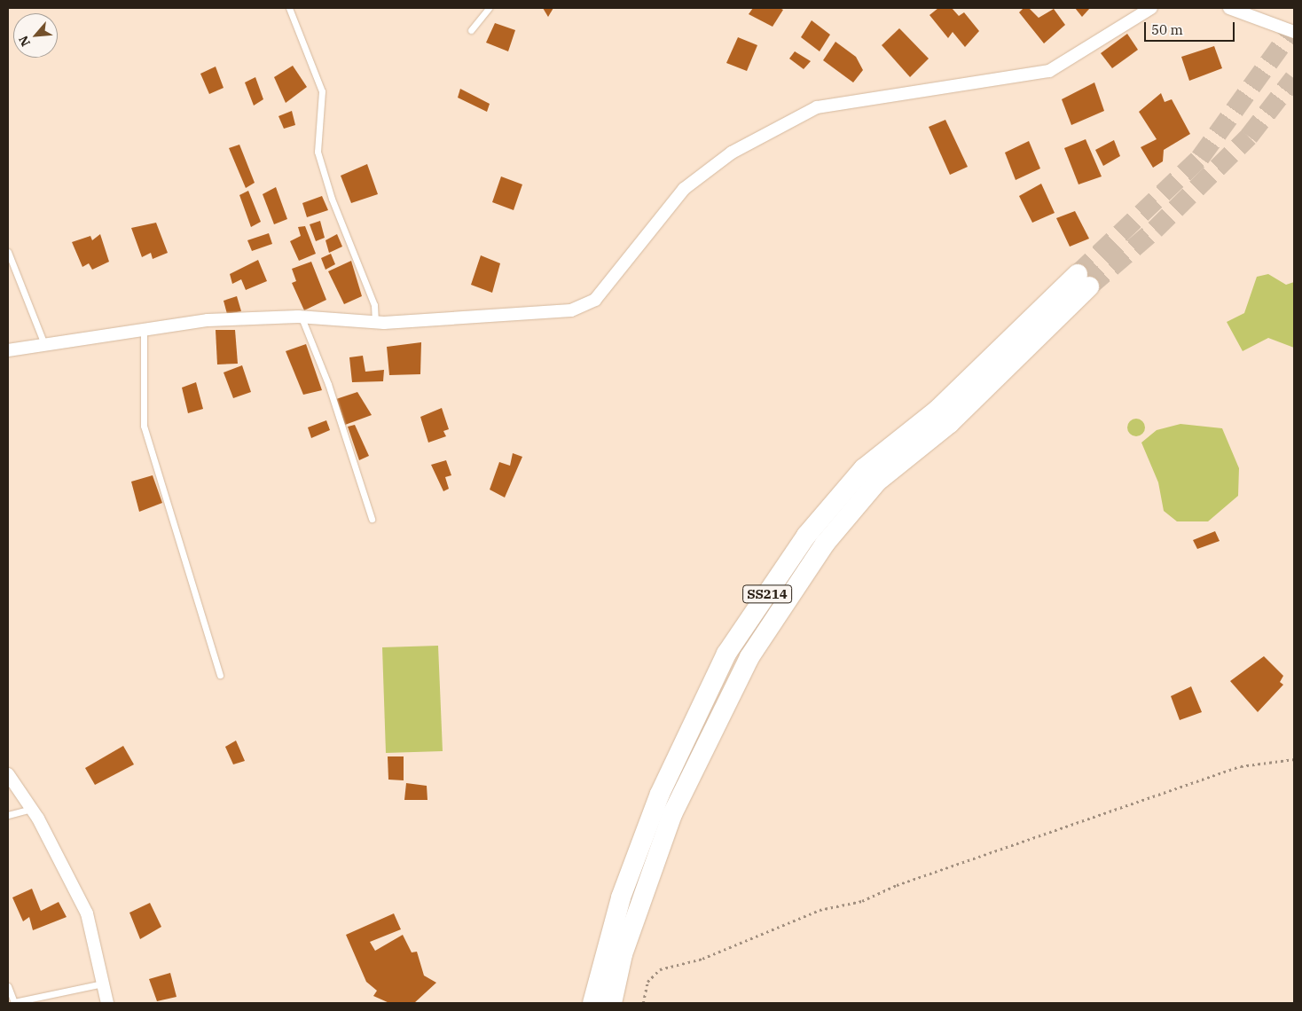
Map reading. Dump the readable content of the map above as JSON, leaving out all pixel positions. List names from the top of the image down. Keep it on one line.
{"streets":{"highway":["SS214"]},"scale_bar":"50 m","north":"bottom left"}
